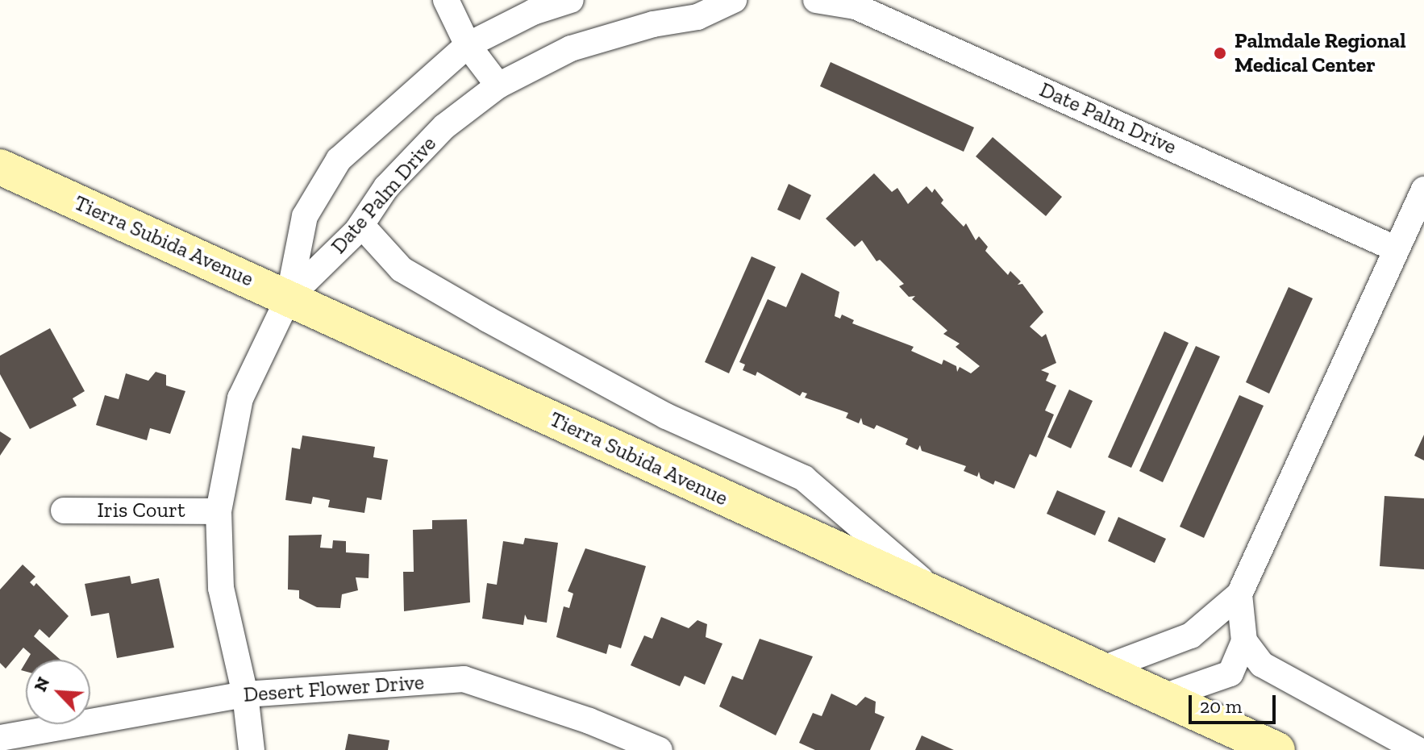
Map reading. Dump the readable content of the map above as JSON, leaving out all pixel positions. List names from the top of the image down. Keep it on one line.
{"streets":{"main road":["Tierra Subida Avenue"],"street":["Date Palm Drive","Iris Court","Desert Flower Drive"]},"crossings":[["Date Palm Drive","Tierra Subida Avenue"],["Date Palm Drive","Iris Court"],["Date Palm Drive","Desert Flower Drive"]],"places":["Palmdale Regional Medical Center"],"scale_bar":"20 m","north":"top left"}
